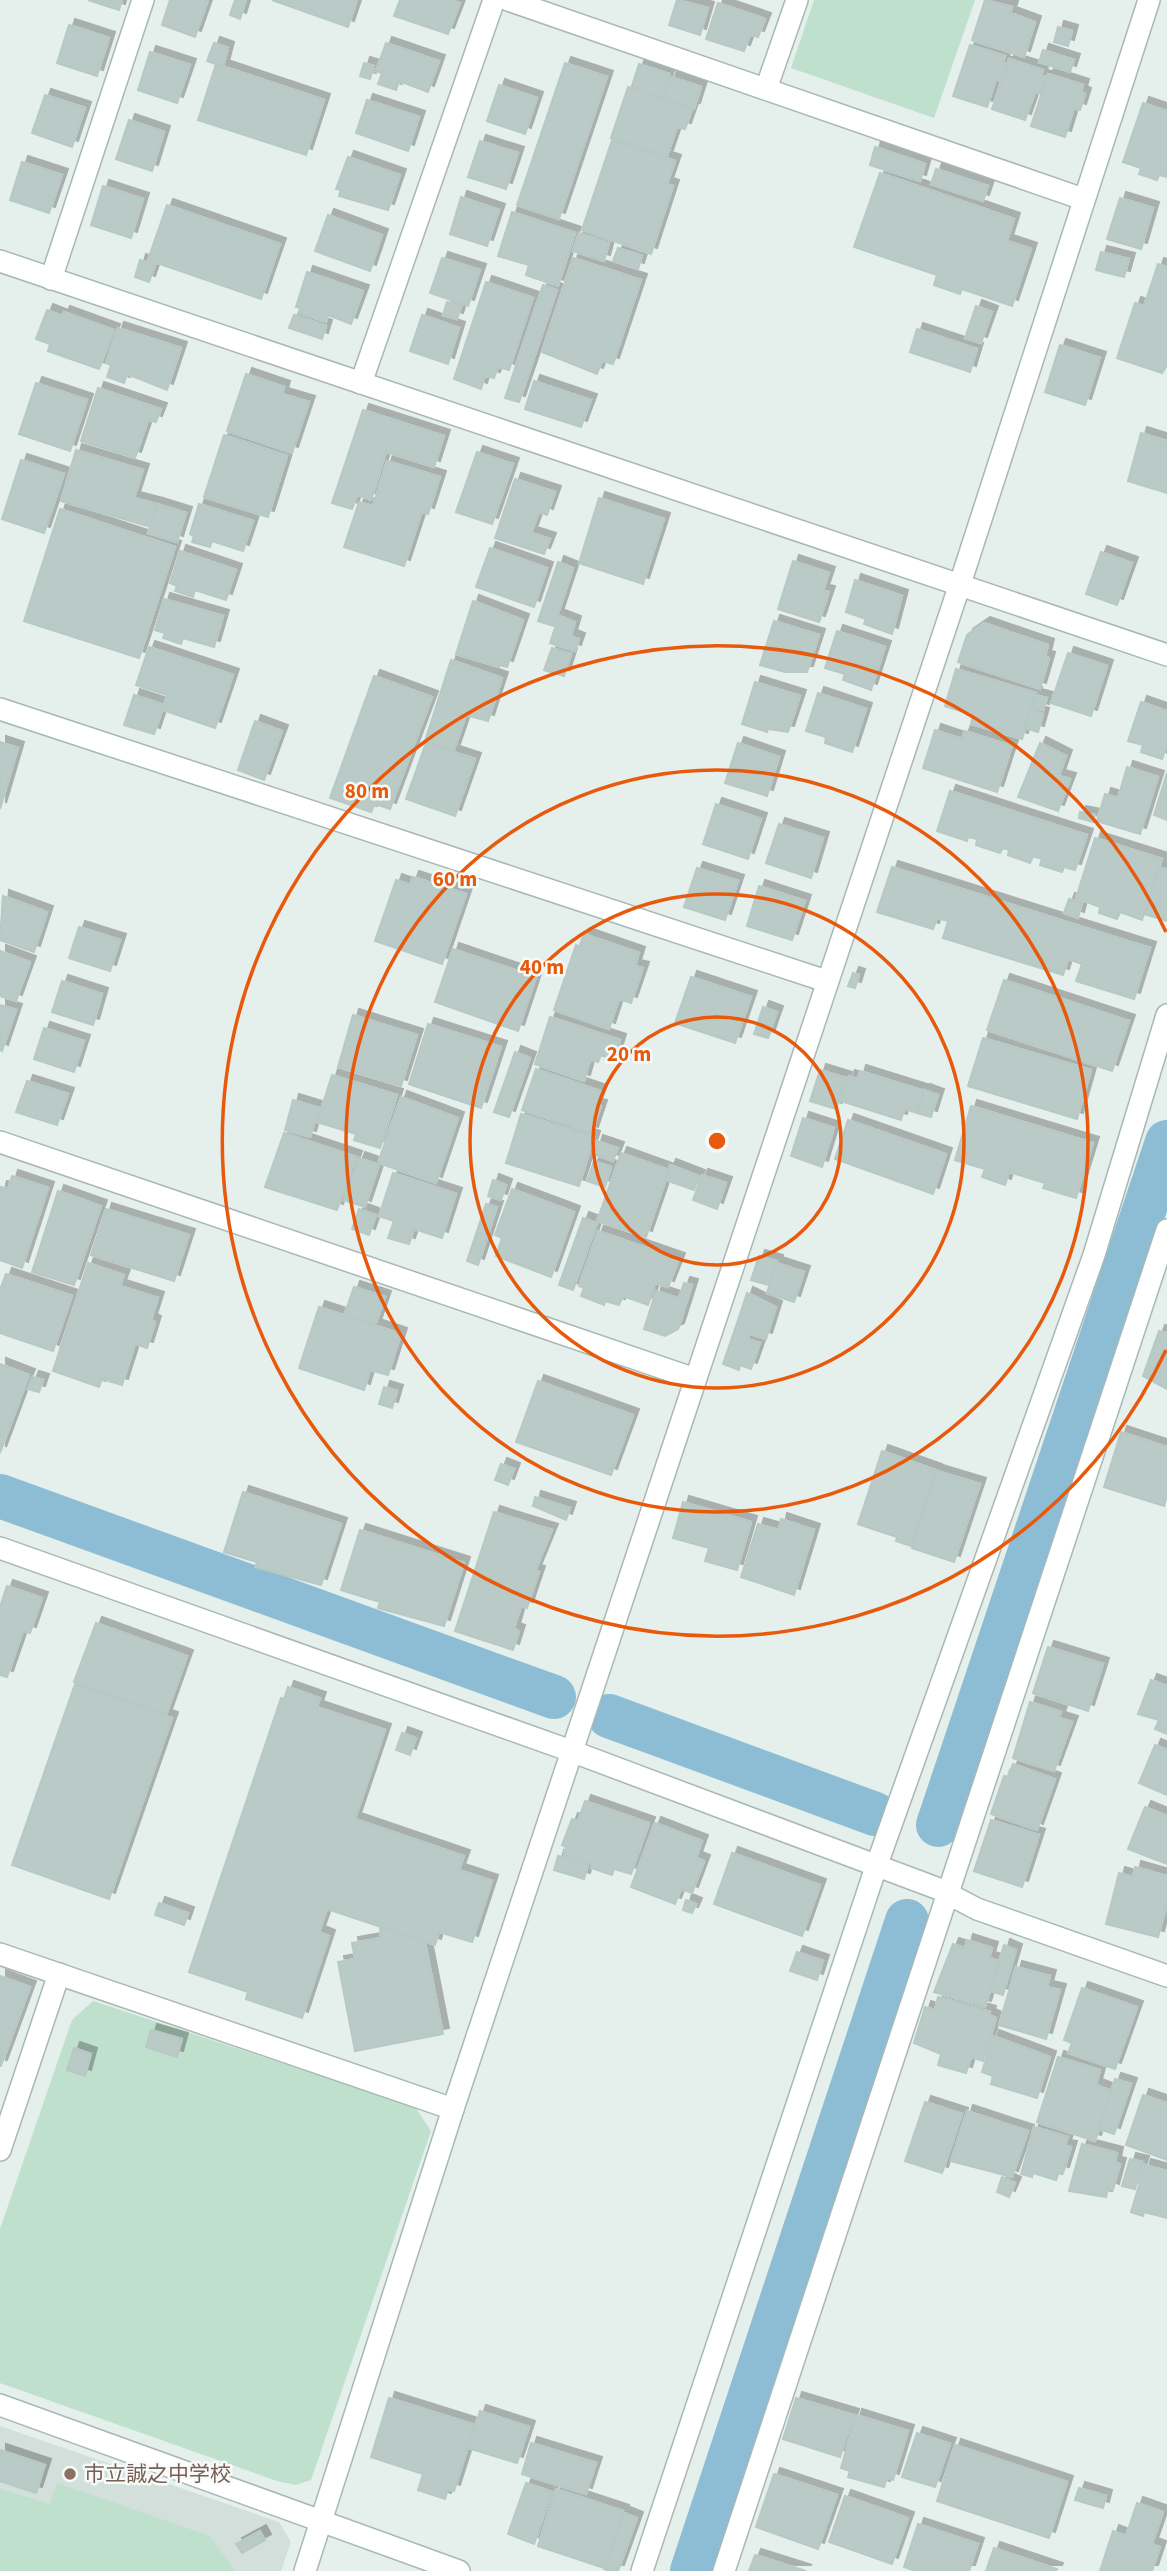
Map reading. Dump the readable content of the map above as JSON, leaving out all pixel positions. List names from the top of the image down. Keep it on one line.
{"places":["市立誠之中学校"],"rings":["80 m","60 m","40 m","20 m"]}
